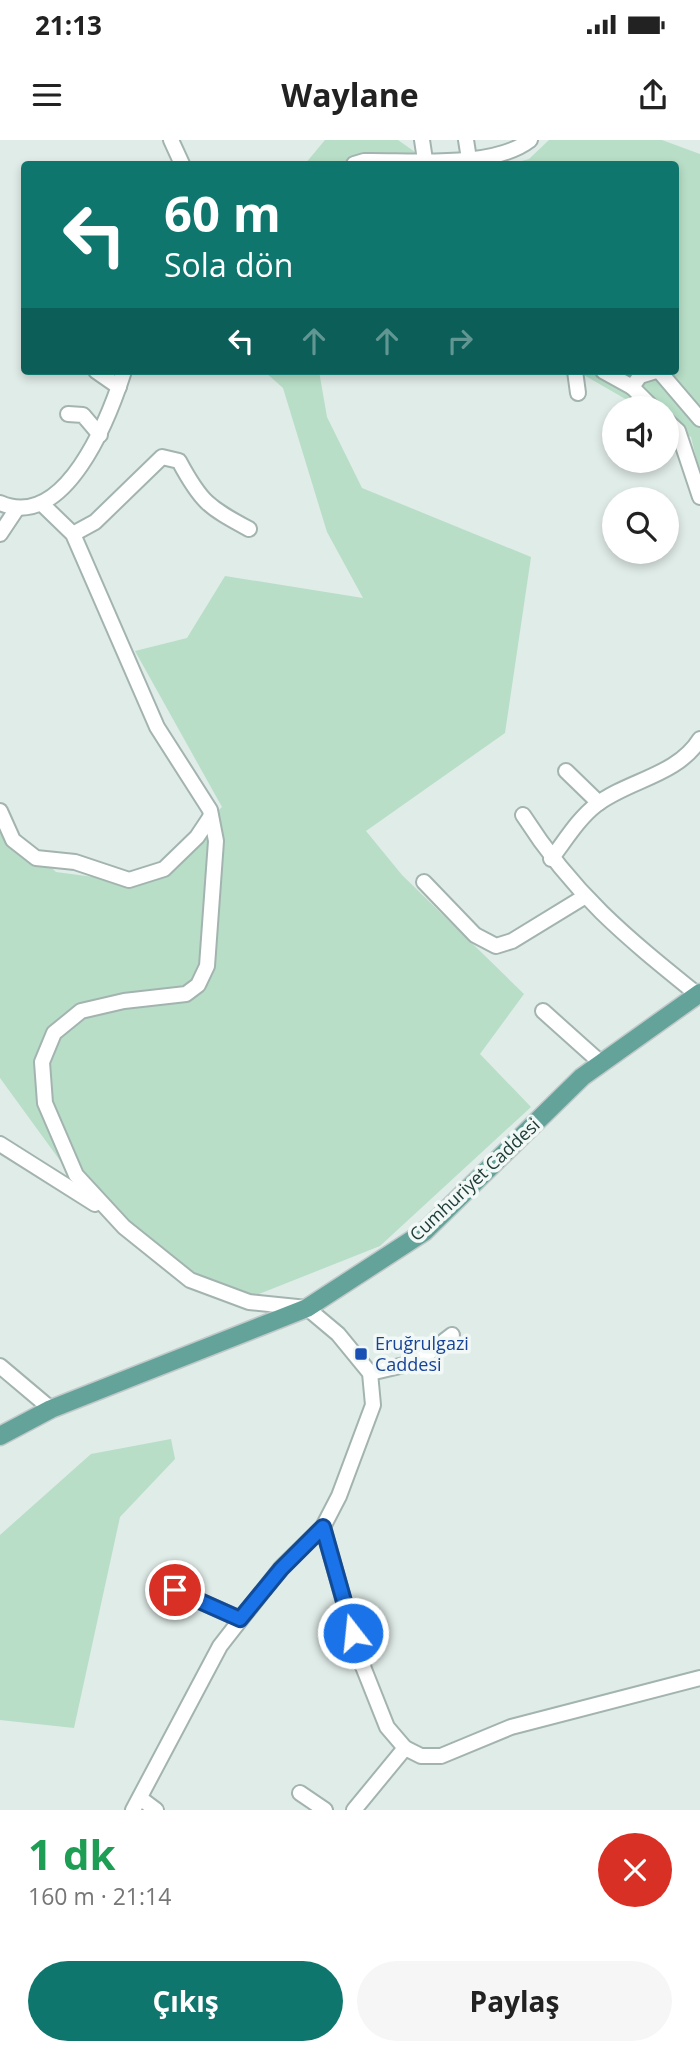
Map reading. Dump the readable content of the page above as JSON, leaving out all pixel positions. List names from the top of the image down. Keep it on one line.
{"streets":{"main road":["Cumhuriyet Caddesi"]},"places":{"transit":["Eruğrulgazi Caddesi"]},"page":{"status":"21:13","header":"Waylane","turn":["60 m","Sola dön"],"heading":["1 dk","160 m · 21:14"],"buttons":["Çıkış","Paylaş"]}}
